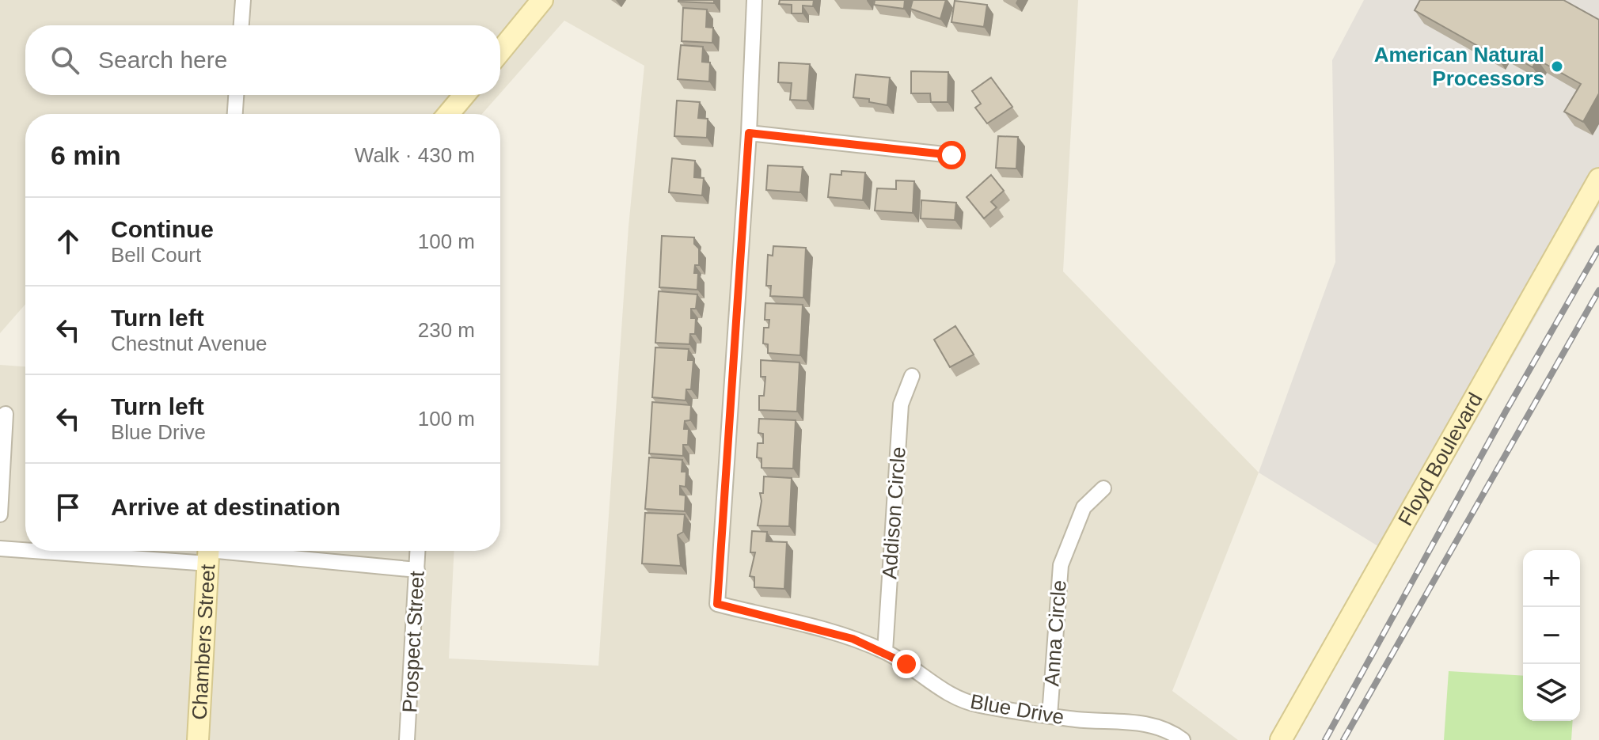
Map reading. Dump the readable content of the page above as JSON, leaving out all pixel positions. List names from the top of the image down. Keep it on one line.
{"streets":{"main road":["Floyd Boulevard","Chambers Street"],"street":["Addison Circle","Anna Circle","Prospect Street","Blue Drive"]},"crossings":[["Addison Circle","Blue Drive"],["Anna Circle","Blue Drive"]],"places":["American Natural Processors"],"page":{"search":"Search here","heading":["6 min","Walk · 430 m"],"list":[["Continue","Bell Court","100 m"],["Turn left","Chestnut Avenue","230 m"],["Turn left","Blue Drive","100 m"],"Arrive at destination"],"map_buttons":["+","−"]}}
